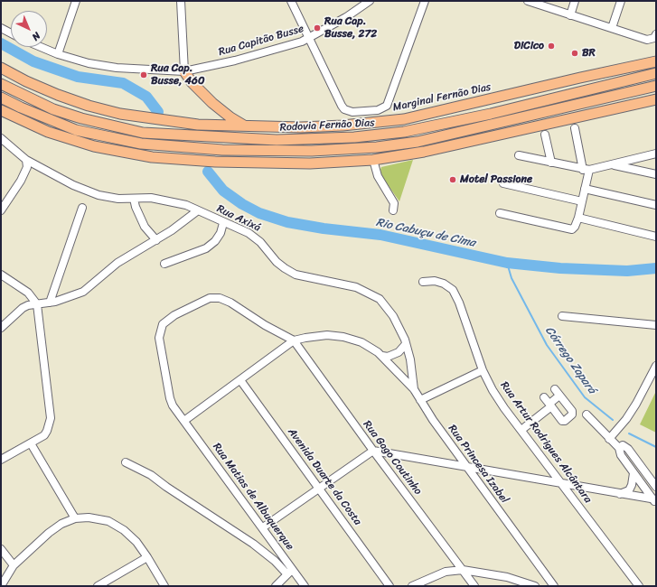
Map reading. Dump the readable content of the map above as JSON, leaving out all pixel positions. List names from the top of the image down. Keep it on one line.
{"streets":{"highway":["Marginal Fernão Dias","Rodovia Fernão Dias"],"street":["Rua Capitão Busse","Rua Axixá","Rua Artur Rodrigues Alcântara","Rua Gago Coutinho","Rua Princesa Izabel","Avenida Duarte da Costa","Rua Matias de Albuquerque"]},"crossings":[["Rua Axixá","Rua Princesa Izabel"],["Rua Gago Coutinho","Rua Princesa Izabel"],["Rua Gago Coutinho","Rua Matias de Albuquerque"],["Rua Princesa Izabel","Rua Matias de Albuquerque"]],"water":["Rio Cabuçu de Cima","Córrego Zapará"],"places":["Rua Cap. Busse, 272","DiCico","BR","Rua Cap. Busse, 460","Motel Passione"],"north":"bottom right"}
